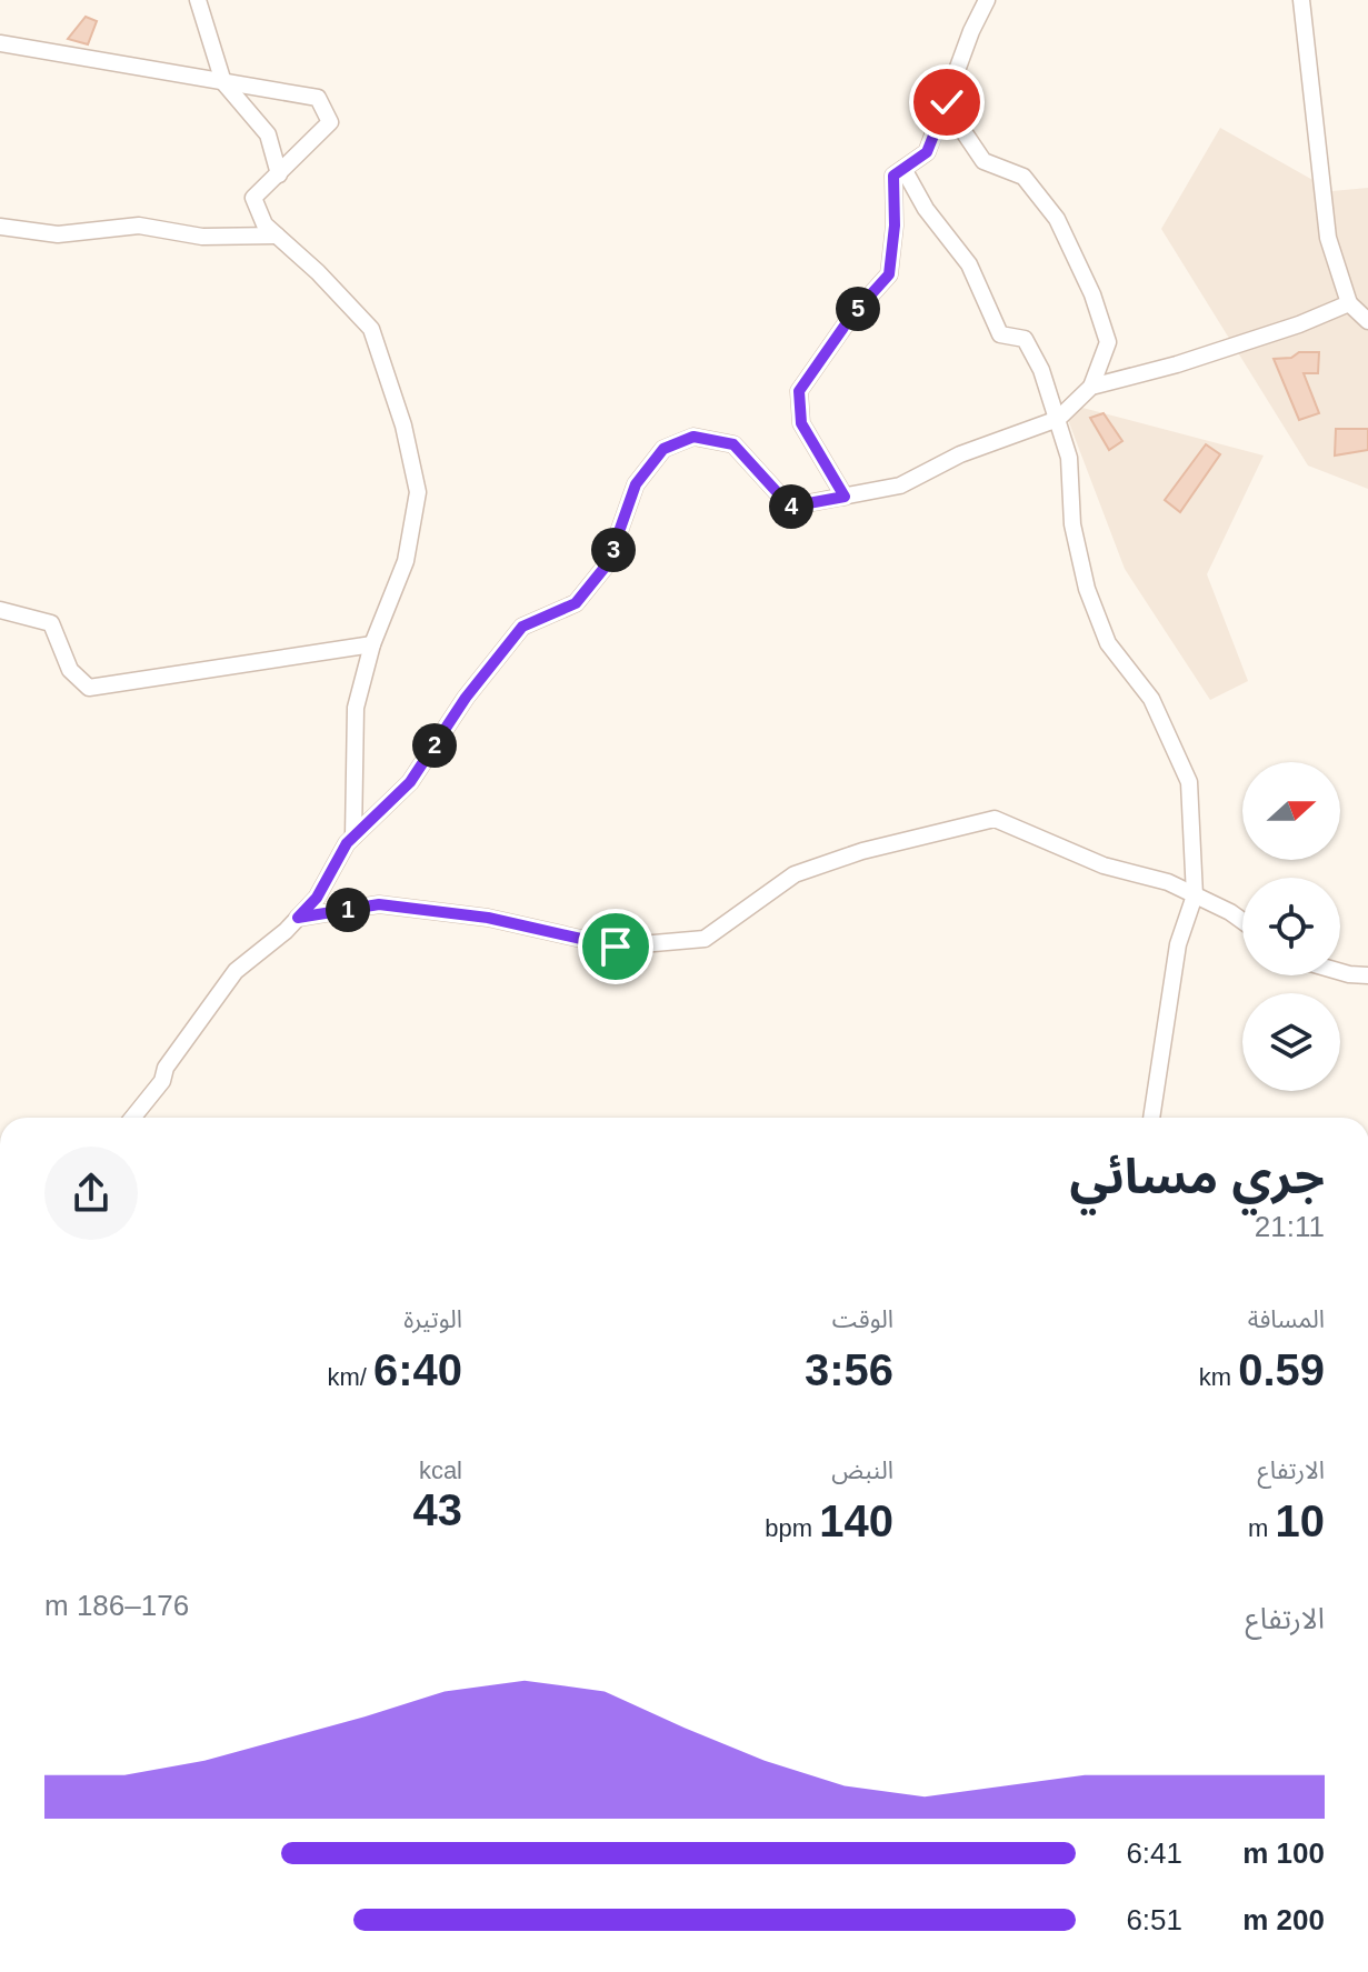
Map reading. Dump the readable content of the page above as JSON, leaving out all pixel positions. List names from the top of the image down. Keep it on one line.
{"north":"right","page":{"pins":["5","4","3","2","1"],"heading":["جري مسائي","21:11"],"stats":[["المسافة","0.59 km"],["الوقت","3:56"],["الوتيرة","6:40 /km"],["الارتفاع","10 m"],["النبض","140 bpm"],["kcal","43"]],"chart":["الارتفاع","176–186 m"],"list":[{"name":"100 m","note":"6:41"},{"name":"200 m","note":"6:51"}]}}
